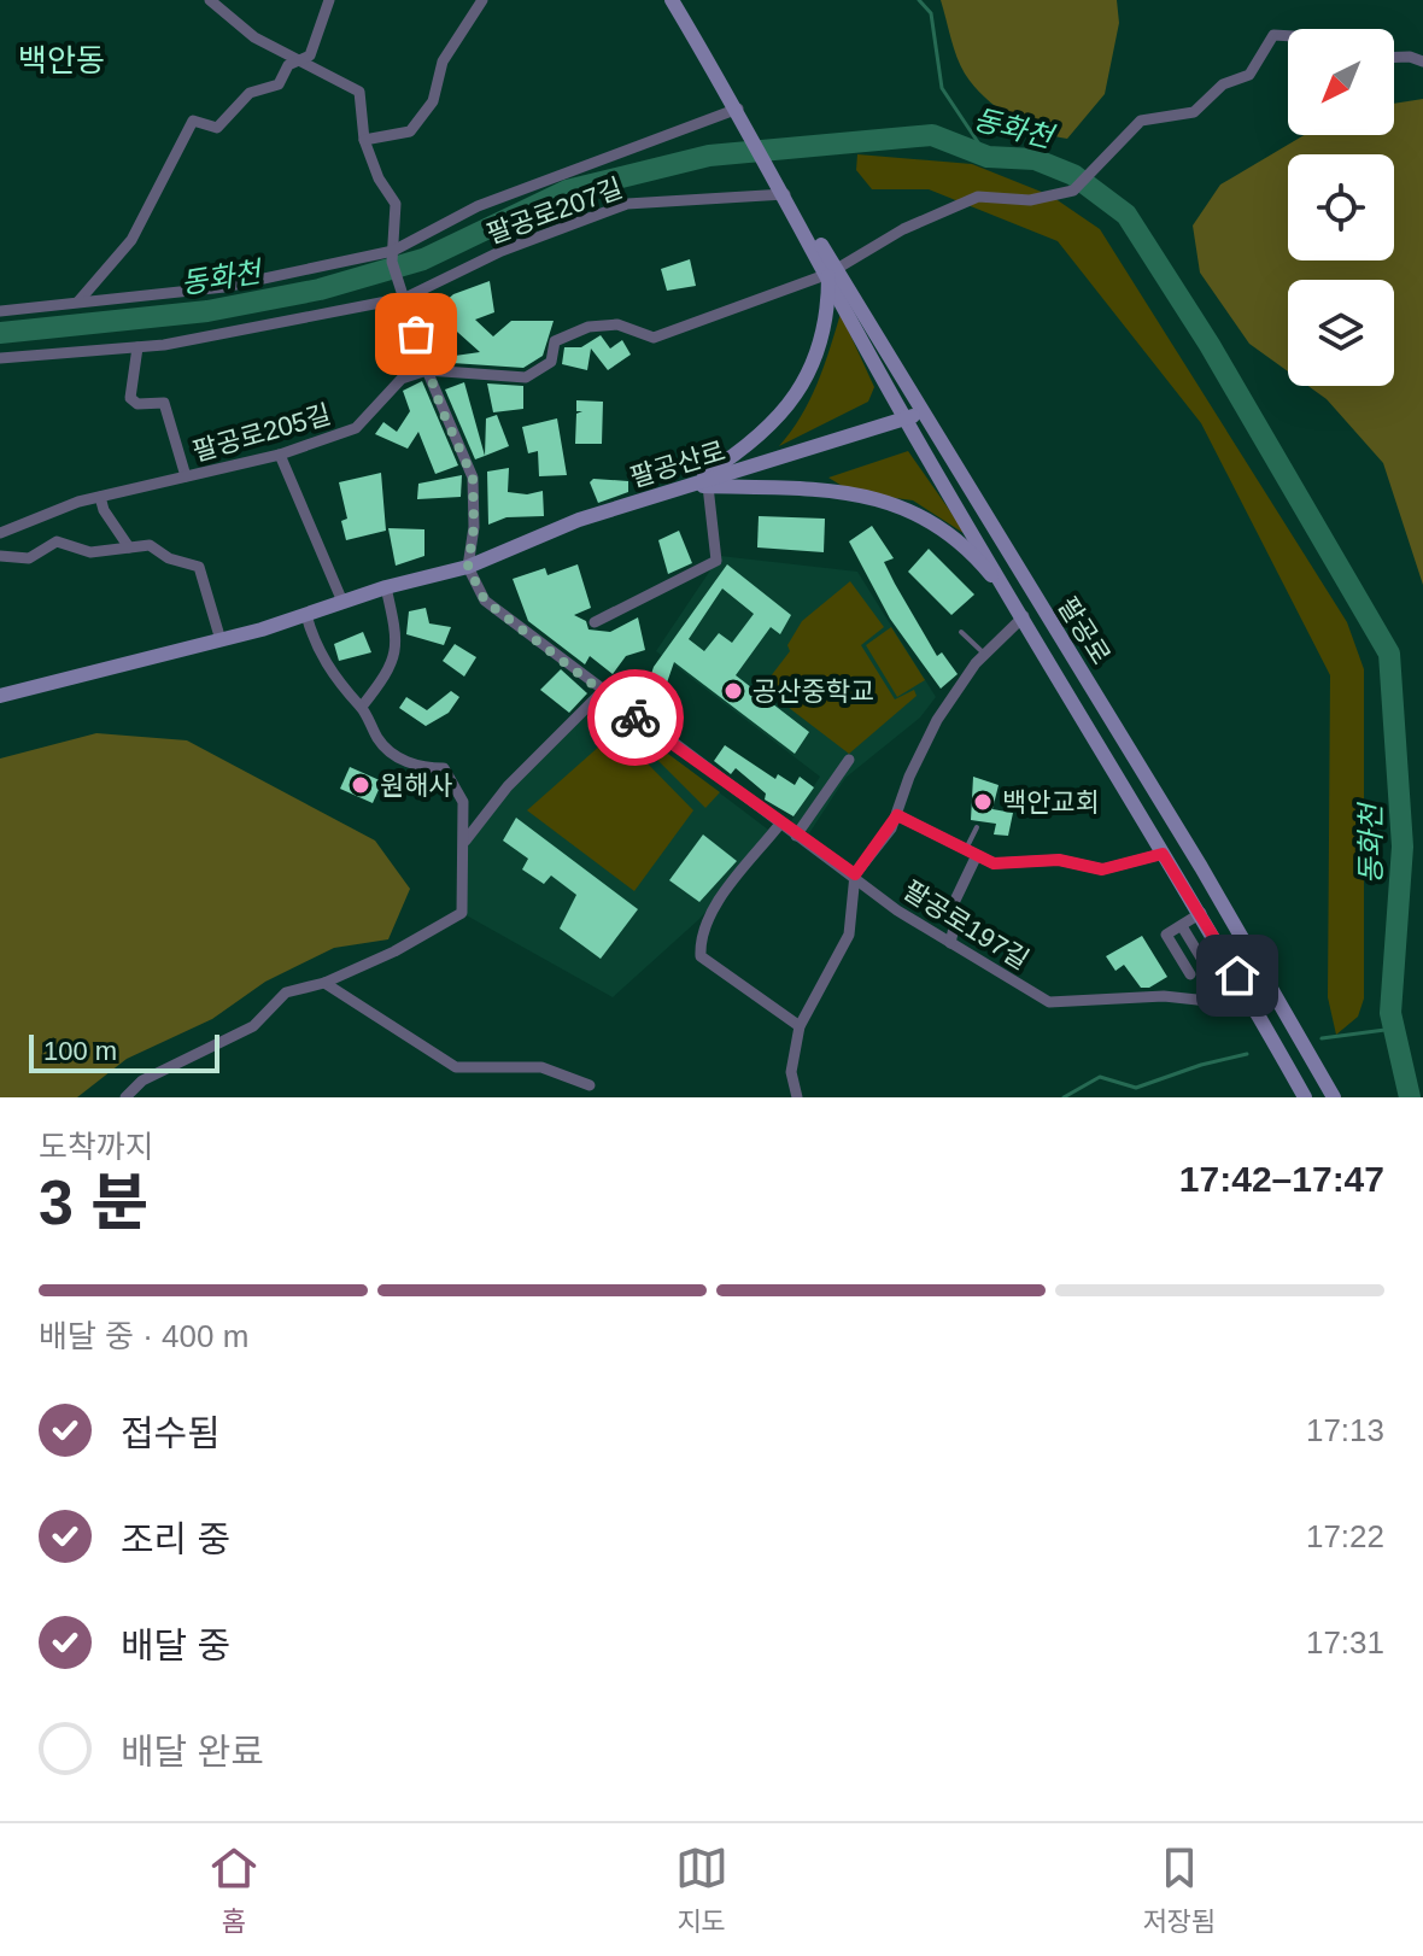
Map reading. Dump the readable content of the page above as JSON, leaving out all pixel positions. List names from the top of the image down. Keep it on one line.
{"streets":{"main road":["팔공산로","팔공로"],"street":["팔공로207길","팔공로205길","팔공로197길"]},"crossings":[["팔공로207길","팔공로"],["팔공산로","팔공로"],["팔공산로","팔공로197길"],["팔공로","팔공로197길"]],"districts":["백안동"],"water":["동화천"],"places":["공산중학교","원해사","백안교회"],"scale_bar":"100 m","north":"bottom left","page":{"scale":"100 m","heading":["3 분","도착까지","17:42–17:47"],"bar":"배달 중 · 400 m","list":[["접수됨","17:13"],["조리 중","17:22"],["배달 중","17:31"],"배달 완료"],"tabs":["홈","지도","저장됨"]}}
